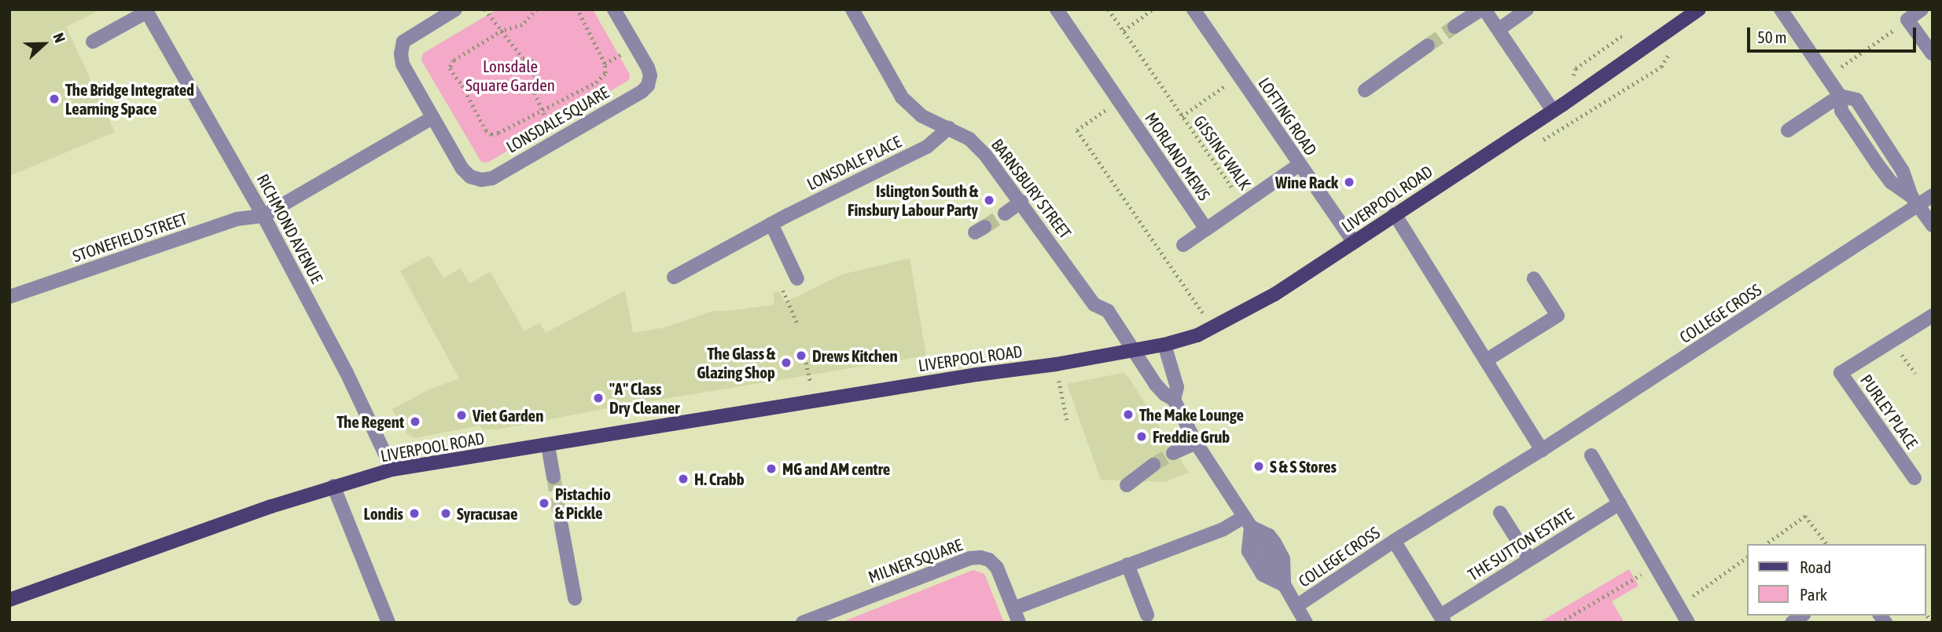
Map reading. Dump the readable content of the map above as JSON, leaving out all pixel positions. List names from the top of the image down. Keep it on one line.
{"streets":{"main road":["LIVERPOOL ROAD"],"street":["LOFTING ROAD","LONSDALE SQUARE","MORLAND MEWS","LONSDALE PLACE","BARNSBURY STREET","RICHMOND AVENUE","STONEFIELD STREET","COLLEGE CROSS","PURLEY PLACE","THE SUTTON ESTATE","MILNER SQUARE"],"path":["GISSING WALK"]},"crossings":[["LOFTING ROAD","GISSING WALK"],["LOFTING ROAD","LIVERPOOL ROAD"],["LONSDALE PLACE","BARNSBURY STREET"],["BARNSBURY STREET","LIVERPOOL ROAD"],["BARNSBURY STREET","COLLEGE CROSS"],["LIVERPOOL ROAD","RICHMOND AVENUE"],["RICHMOND AVENUE","STONEFIELD STREET"],["COLLEGE CROSS","THE SUTTON ESTATE"]],"parks":["Lonsdale Square Garden"],"places":["The Bridge Integrated Learning Space","Wine Rack","Islington South & Finsbury Labour Party","Drews Kitchen","The Glass & Glazing Shop","\"A\" Class Dry Cleaner","The Make Lounge","Viet Garden","The Regent","Freddie Grub","S & S Stores","MG and AM centre","H. Crabb","Pistachio & Pickle","Londis","Syracusae"],"legend":["Road","Park"],"scale_bar":"50 m","north":"right"}
